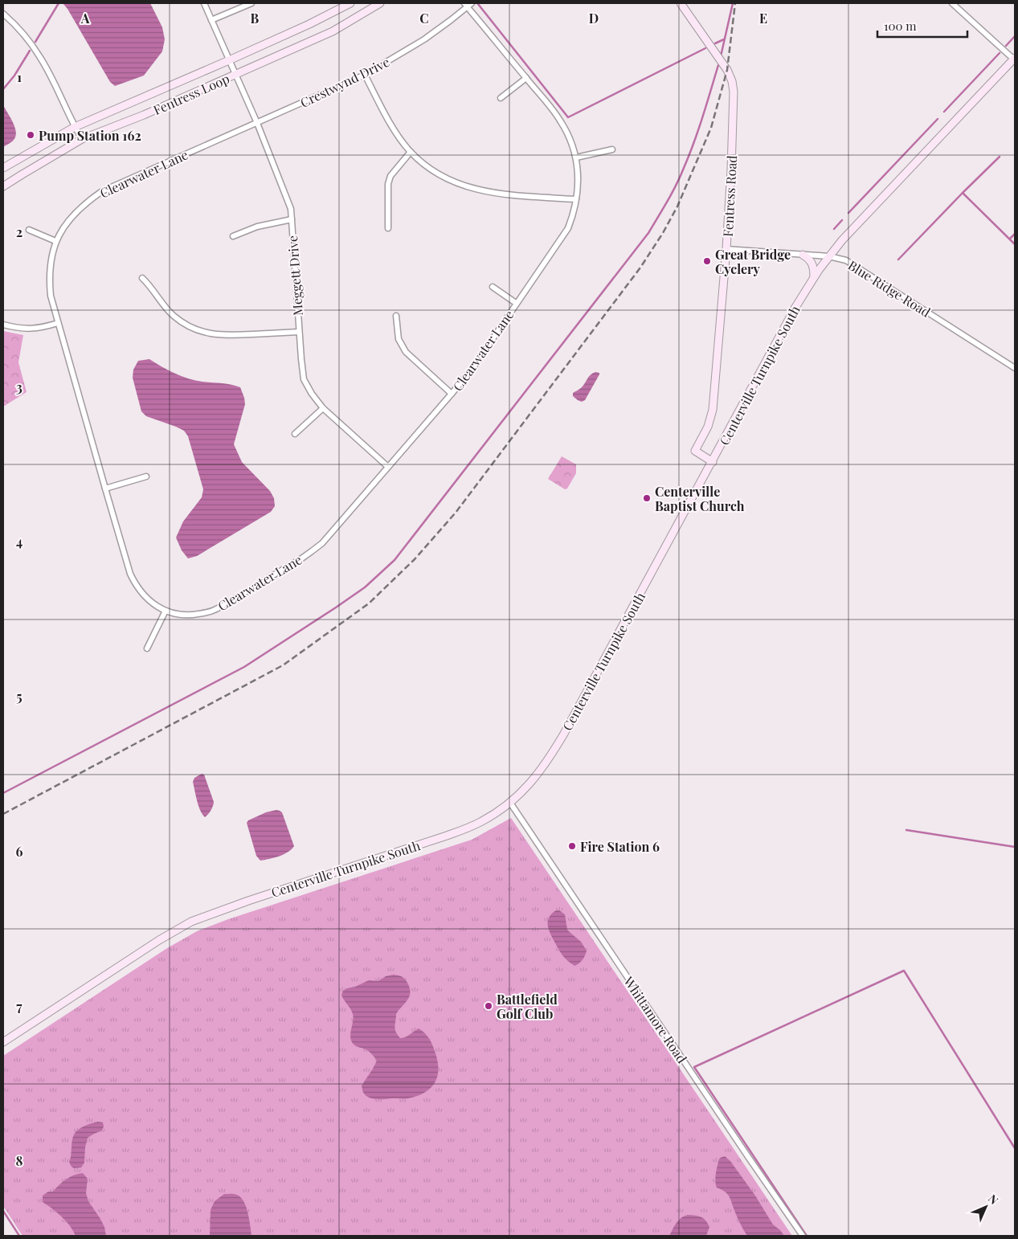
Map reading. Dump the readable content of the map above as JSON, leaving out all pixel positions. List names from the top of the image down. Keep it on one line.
{"streets":{"main road":["Fentress Loop","Fentress Road","Centerville Turnpike South"],"street":["Crestwynd Drive","Clearwater Lane","Meggett Drive","Blue Ridge Road","Whittamore Road"]},"crossings":[["Crestwynd Drive","Clearwater Lane"],["Crestwynd Drive","Meggett Drive"],["Fentress Loop","Meggett Drive"],["Clearwater Lane","Meggett Drive"],["Fentress Road","Blue Ridge Road"],["Fentress Road","Centerville Turnpike South"],["Blue Ridge Road","Centerville Turnpike South"],["Centerville Turnpike South","Whittamore Road"]],"places":["Pump Station 162","Great Bridge Cyclery","Centerville Baptist Church","Fire Station 6","Battlefield Golf Club"],"scale_bar":"100 m","north":"top right","grid":{"columns":["A","B","C","D","E"],"rows":["1","2","3","4","5","6","7","8"]}}
